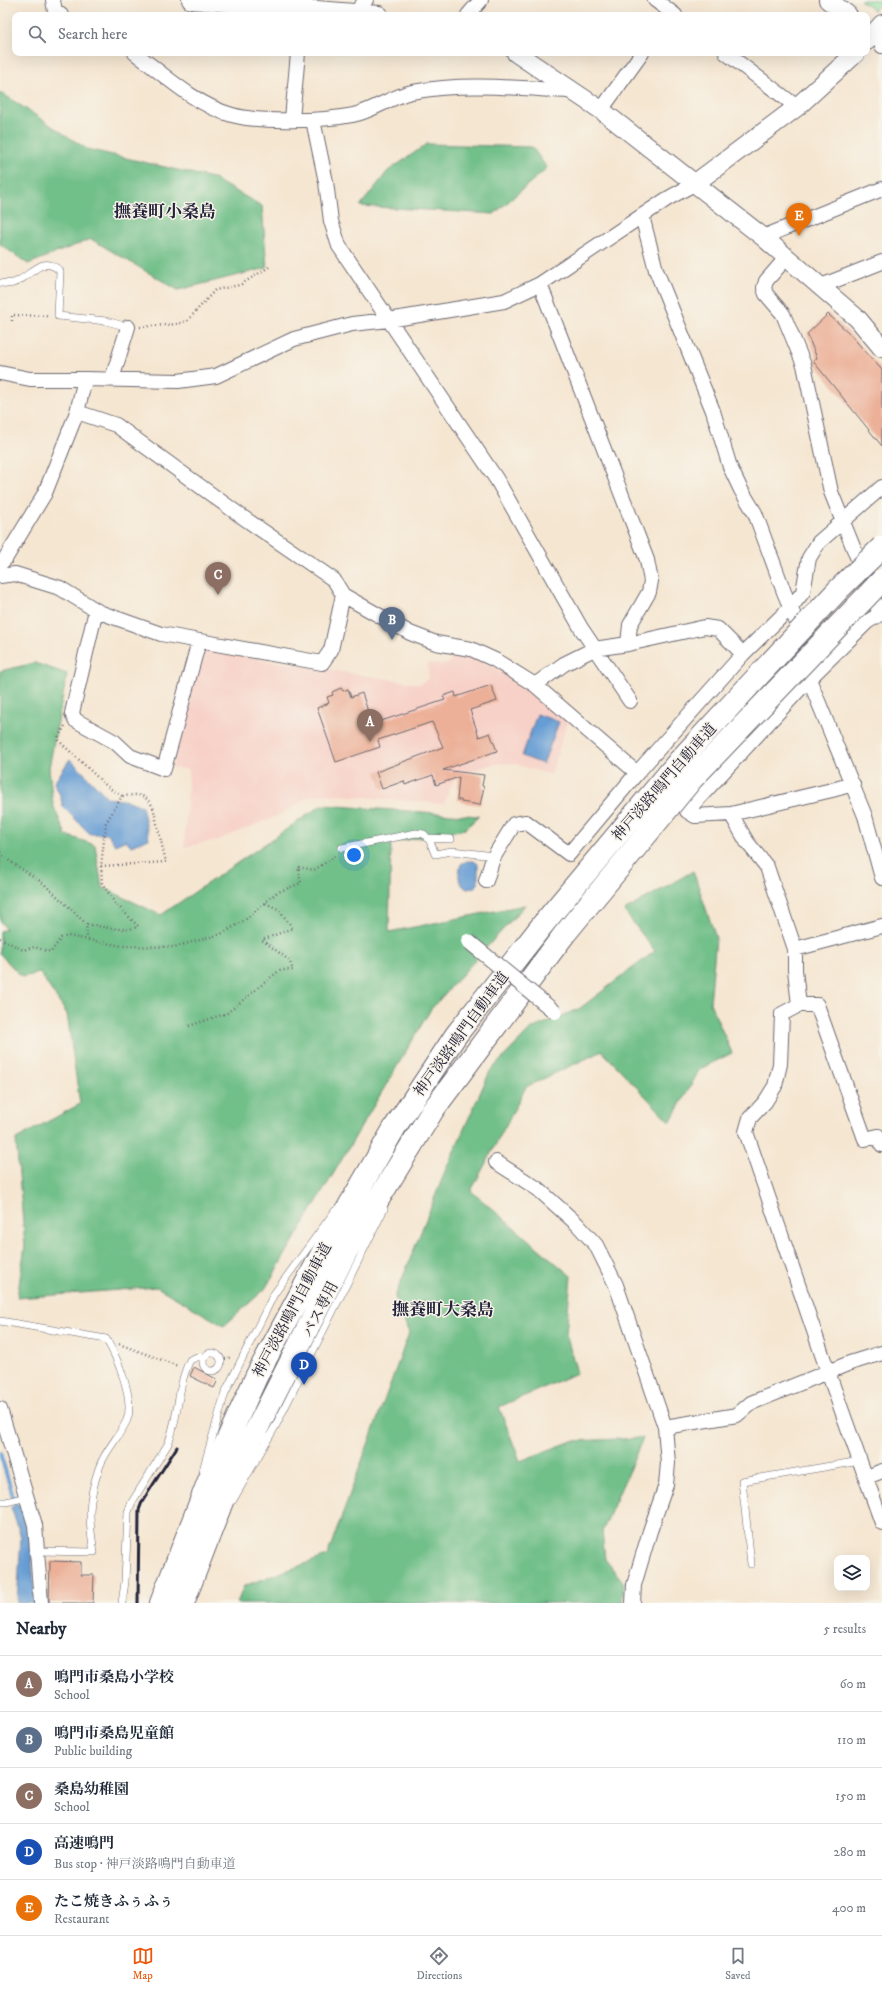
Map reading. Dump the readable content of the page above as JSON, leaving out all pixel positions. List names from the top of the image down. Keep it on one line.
{"streets":{"highway":["神戸淡路鳴門自動車道"],"lane":["バス専用"]},"crossings":[["神戸淡路鳴門自動車道","バス専用"]],"districts":["撫養町小桑島","撫養町大桑島"],"page":{"search":"Search here","pins":["E","C","B","A","D"],"heading":["Nearby","5 results"],"list":[{"mark":"A","name":"鳴門市桑島小学校","note":"School","value":"60 m"},{"mark":"B","name":"鳴門市桑島児童館","note":"Public building","value":"110 m"},{"mark":"C","name":"桑島幼稚園","note":"School","value":"150 m"},{"mark":"D","name":"高速鳴門","note":"Bus stop · 神戸淡路鳴門自動車道","value":"280 m"},{"mark":"E","name":"たこ焼きふぅふぅ","note":"Restaurant","value":"400 m"}],"nav":["Map","Directions","Saved"]}}
